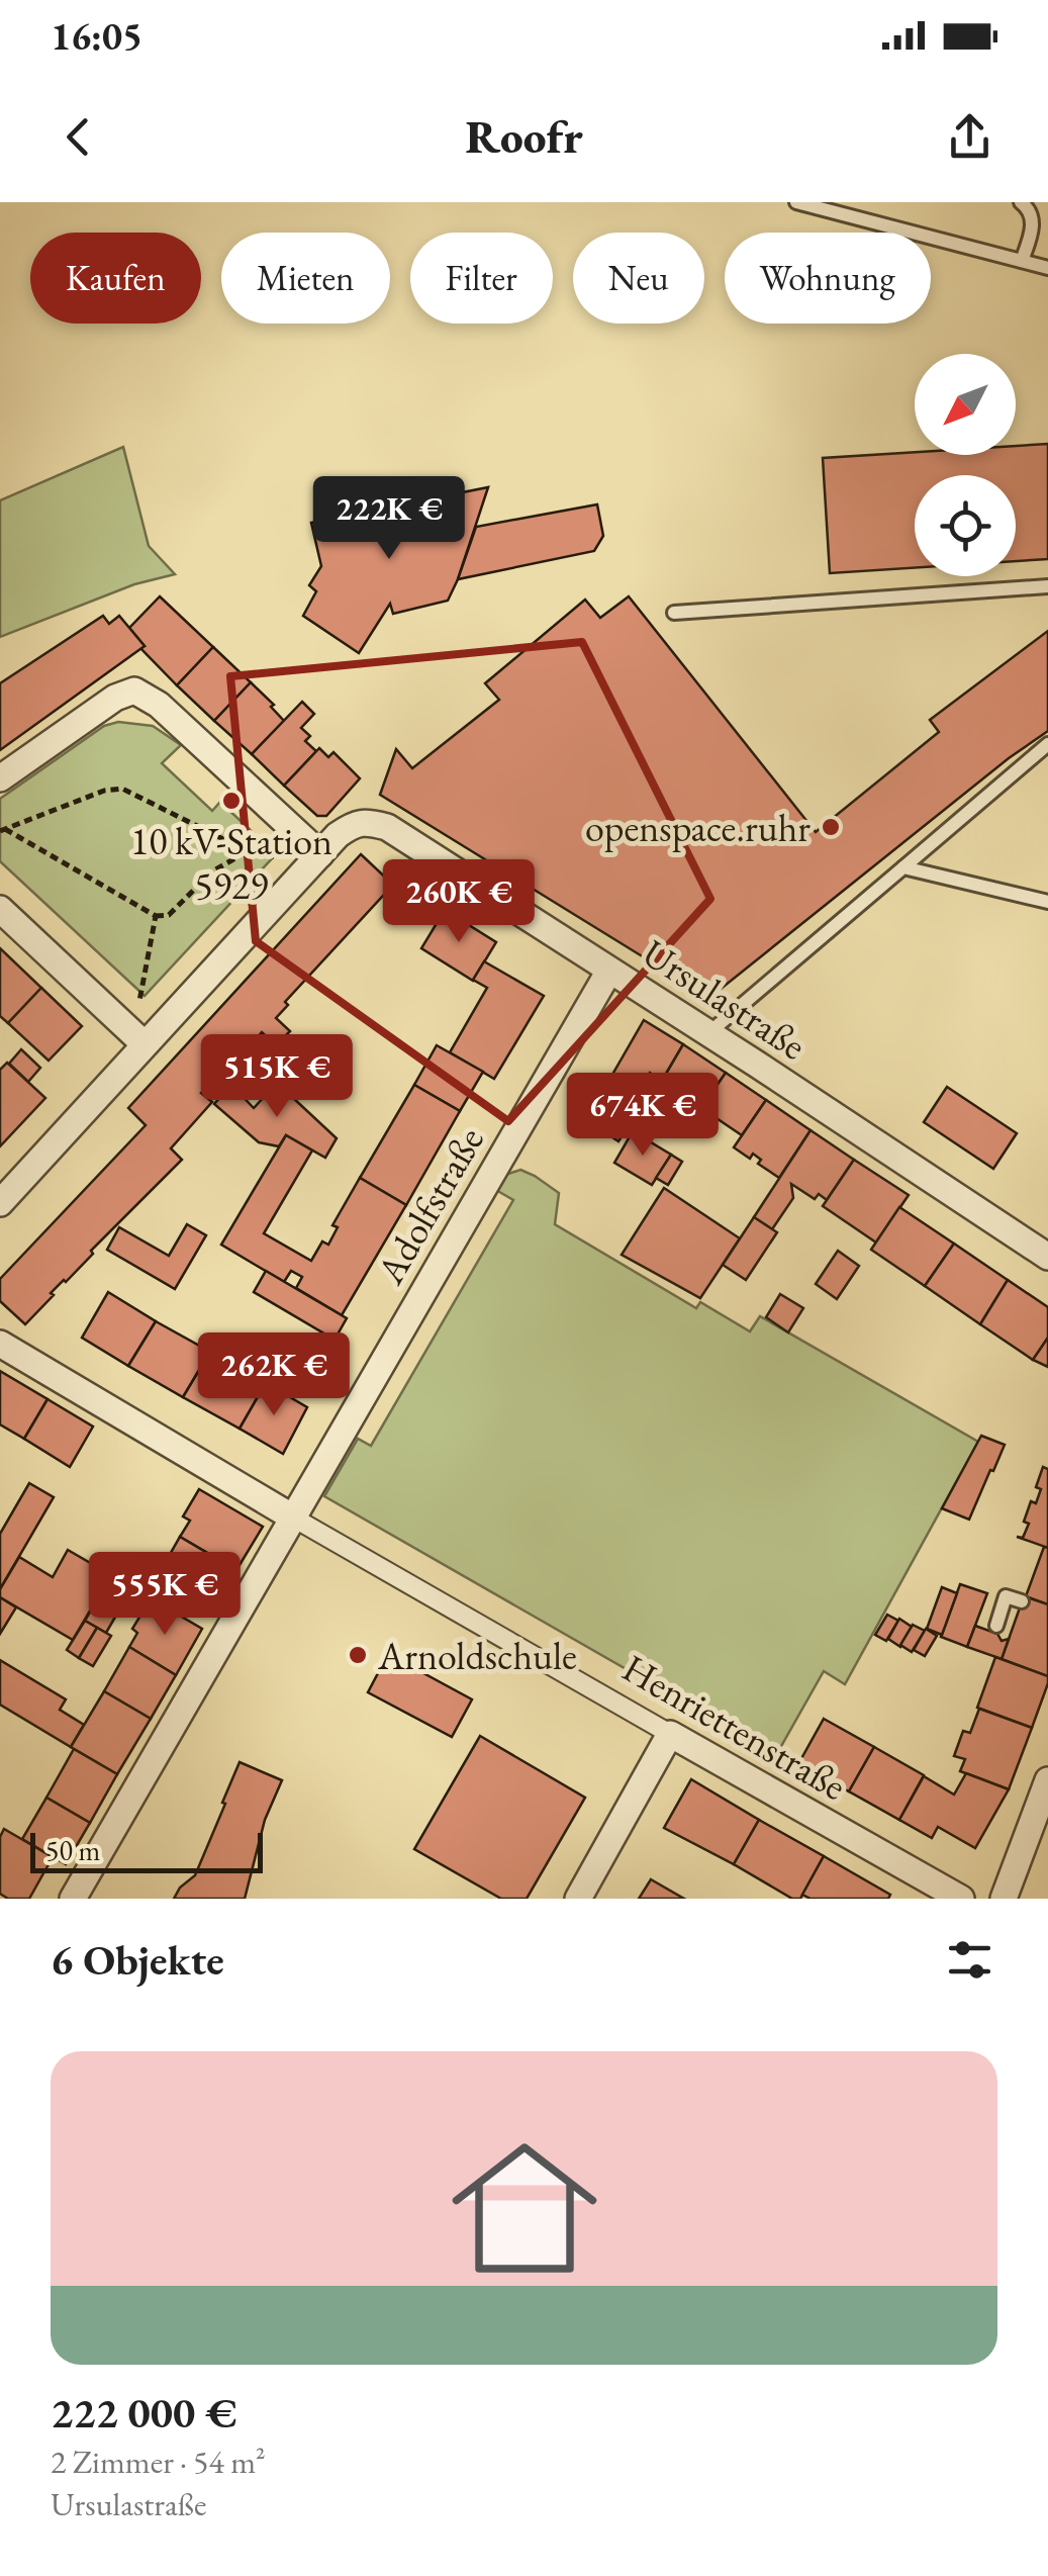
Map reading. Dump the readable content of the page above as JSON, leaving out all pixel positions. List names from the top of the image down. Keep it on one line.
{"streets":{"street":["Ursulastraße","Adolfstraße","Henriettenstraße"]},"crossings":[["Ursulastraße","Adolfstraße"],["Adolfstraße","Henriettenstraße"]],"places":["10 kV-Station 5929","openspace.ruhr","Arnoldschule"],"scale_bar":"50 m","north":"bottom left","page":{"status":"16:05","header":"Roofr","chip":["Kaufen","Mieten","Filter","Neu","Wohnung"],"price":["222K €","260K €","515K €","674K €","262K €","555K €"],"scale":"50 m","heading":"6 Objekte","list":[{"name":"222 000 €","note":"2 Zimmer · 54 m² · Ursulastraße"}]}}
